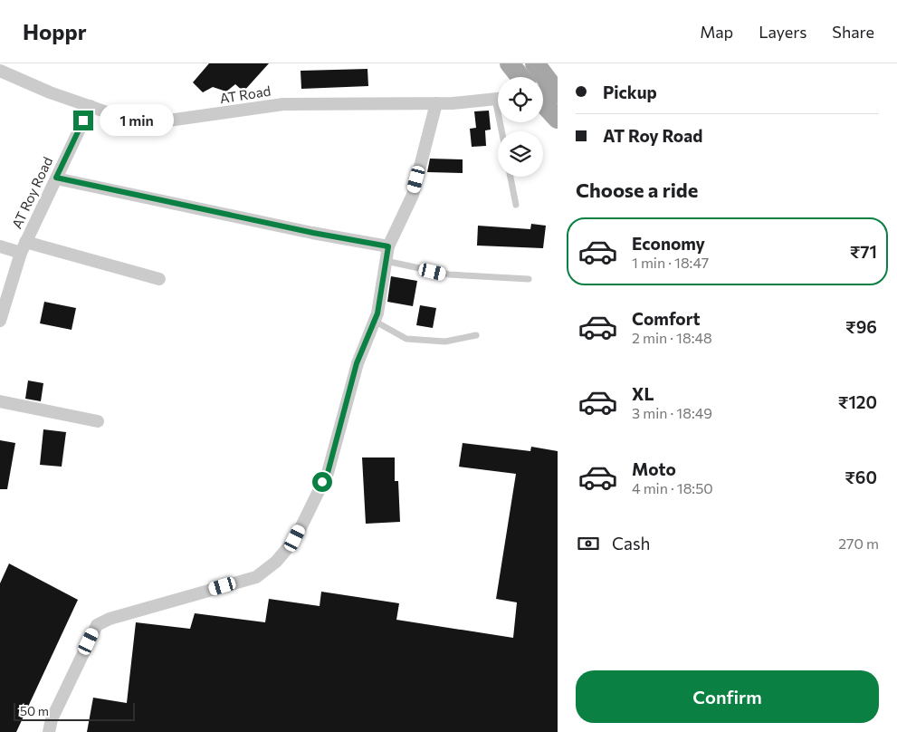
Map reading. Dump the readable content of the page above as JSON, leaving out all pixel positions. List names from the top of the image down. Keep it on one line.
{"streets":{"street":["AT Road","AT Roy Road"]},"crossings":[["AT Road","AT Roy Road"]],"scale_bar":"50 m","page":{"header":"Hoppr","nav":["Map","Layers","Share"],"banner":["Pickup","AT Roy Road"],"bubble":"1 min","heading":"Choose a ride","list":[{"name":"Economy","note":"1 min · 18:47","value":"₹71"},{"name":"Comfort","note":"2 min · 18:48","value":"₹96"},{"name":"XL","note":"3 min · 18:49","value":"₹120"},{"name":"Moto","note":"4 min · 18:50","value":"₹60"}],"pay":["Cash","270 m"],"buttons":"Confirm","scale":"50 m"}}
